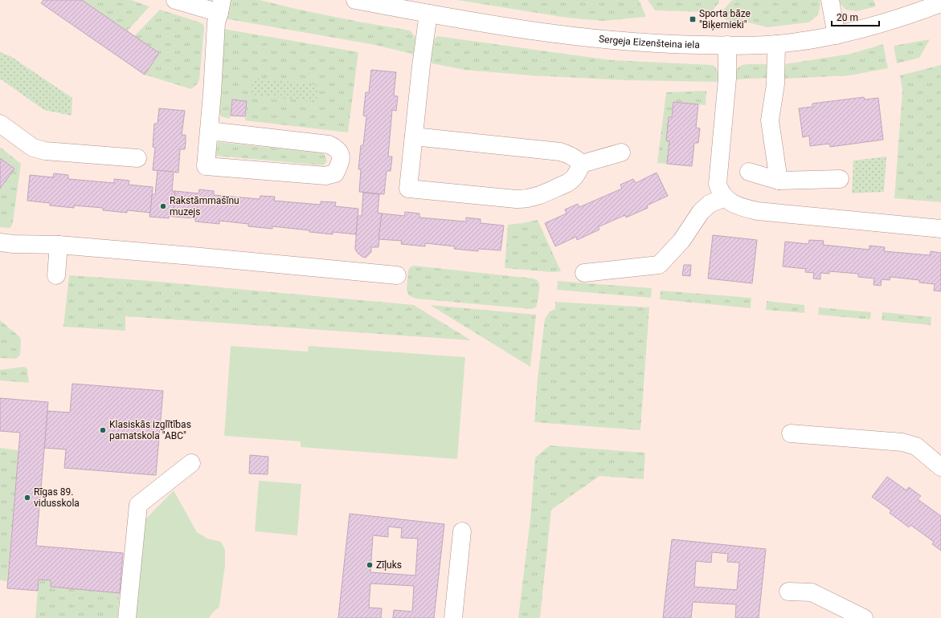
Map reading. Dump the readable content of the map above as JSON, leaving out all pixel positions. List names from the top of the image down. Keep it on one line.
{"streets":{"street":["Sergeja Eizenšteina iela"]},"places":{"transit":["Sporta bāze \"Biķernieki\""],"other":["Rakstāmmašīnu muzejs","Klasiskās izglītības pamatskola \"ABC\"","Rīgas 89. vidusskola","Zīļuks"]},"scale_bar":"20 m"}
